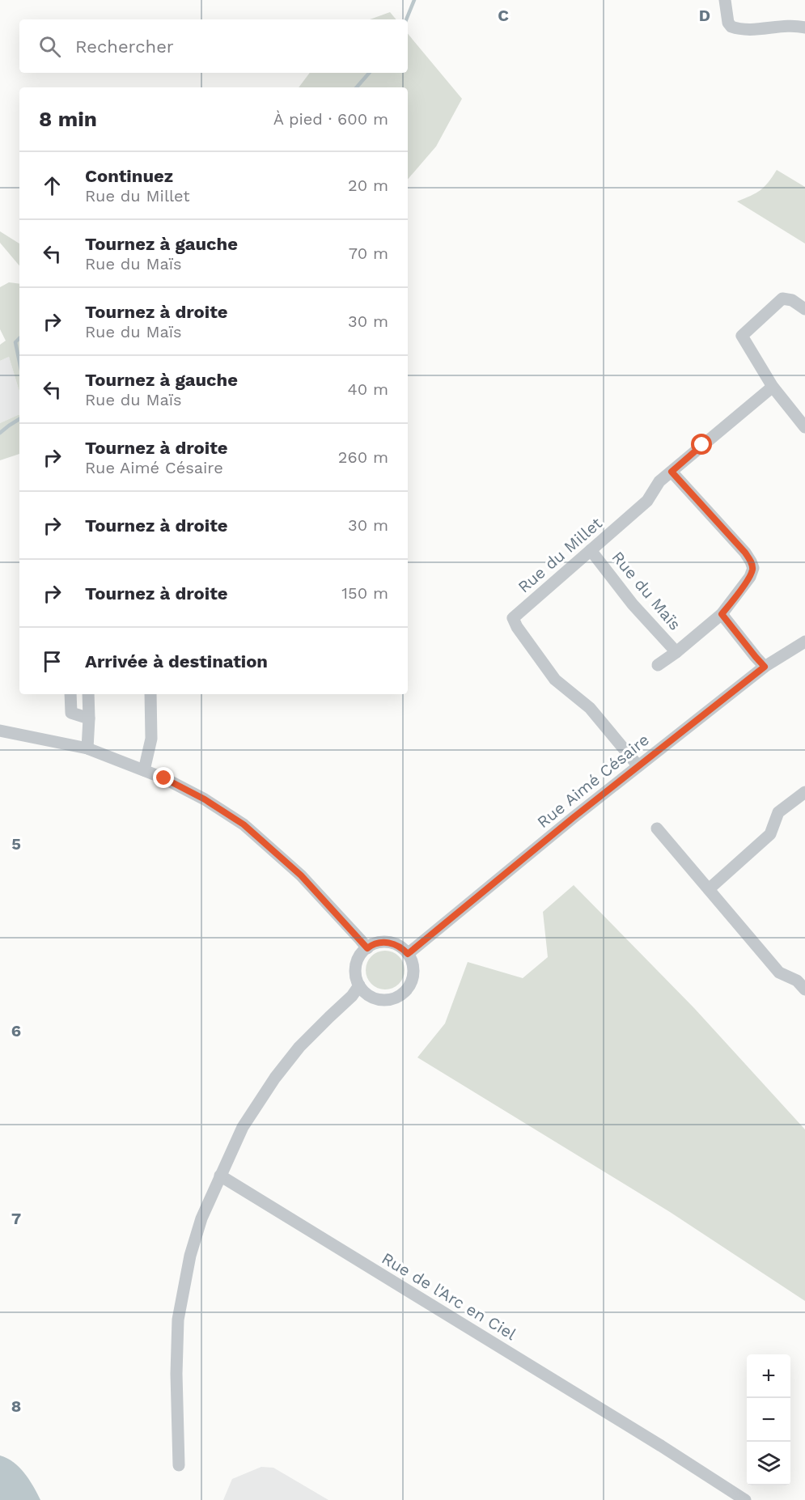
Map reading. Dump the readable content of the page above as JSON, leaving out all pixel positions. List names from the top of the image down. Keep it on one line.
{"streets":{"street":["Rue du Millet","Rue du Maïs","Rue Aimé Césaire","Rue de l'Arc en Ciel"]},"crossings":[["Rue du Millet","Rue du Maïs"],["Rue du Millet","Rue Aimé Césaire"]],"page":{"search":"Rechercher","heading":["8 min","À pied · 600 m"],"list":[["Continuez","Rue du Millet","20 m"],["Tournez à gauche","Rue du Maïs","70 m"],["Tournez à droite","Rue du Maïs","30 m"],["Tournez à gauche","Rue du Maïs","40 m"],["Tournez à droite","Rue Aimé Césaire","260 m"],["Tournez à droite","30 m"],["Tournez à droite","150 m"],"Arrivée à destination"],"map_buttons":["+","−"]},"grid":{"columns":["C","D"],"rows":["5","6","7","8"]}}
